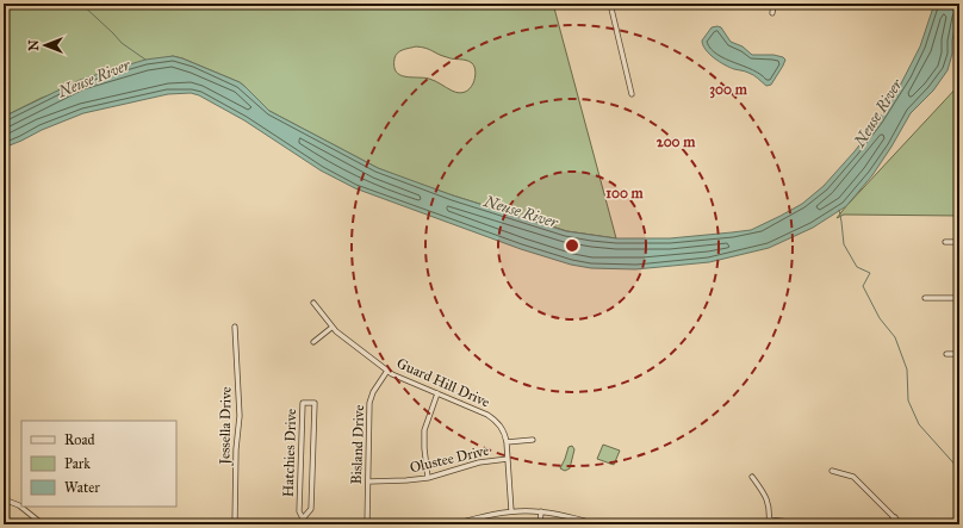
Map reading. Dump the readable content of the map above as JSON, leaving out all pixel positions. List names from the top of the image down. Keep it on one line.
{"streets":{"street":["Guard Hill Drive","Jessella Drive","Bisland Drive","Hatchies Drive","Olustee Drive"]},"crossings":[["Guard Hill Drive","Bisland Drive"],["Guard Hill Drive","Olustee Drive"],["Bisland Drive","Olustee Drive"]],"water":["Neuse River"],"legend":["Road","Park","Water"],"north":"left","rings":["300 m","200 m","100 m"]}
